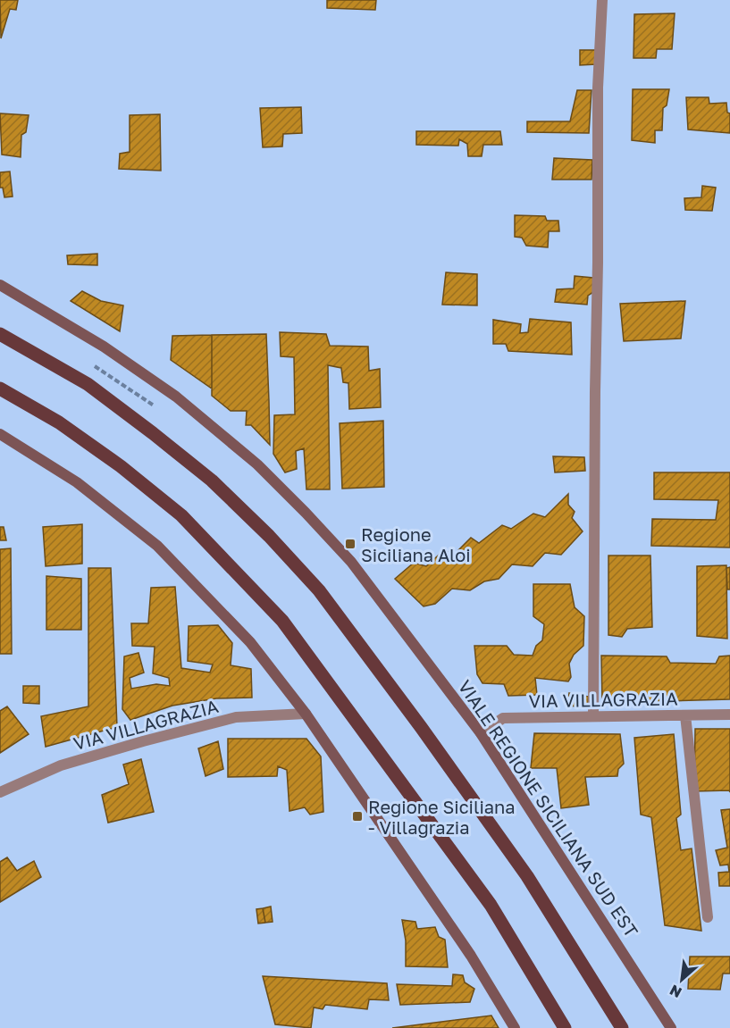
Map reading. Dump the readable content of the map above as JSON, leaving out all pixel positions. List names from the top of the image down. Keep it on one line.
{"streets":{"street":["VIA VILLAGRAZIA","VIALE REGIONE SICILIANA SUD EST"]},"crossings":[["VIA VILLAGRAZIA","VIALE REGIONE SICILIANA SUD EST"]],"places":{"transit":["Regione Siciliana Aloi","Regione Siciliana - Villagrazia"]},"north":"bottom left"}
